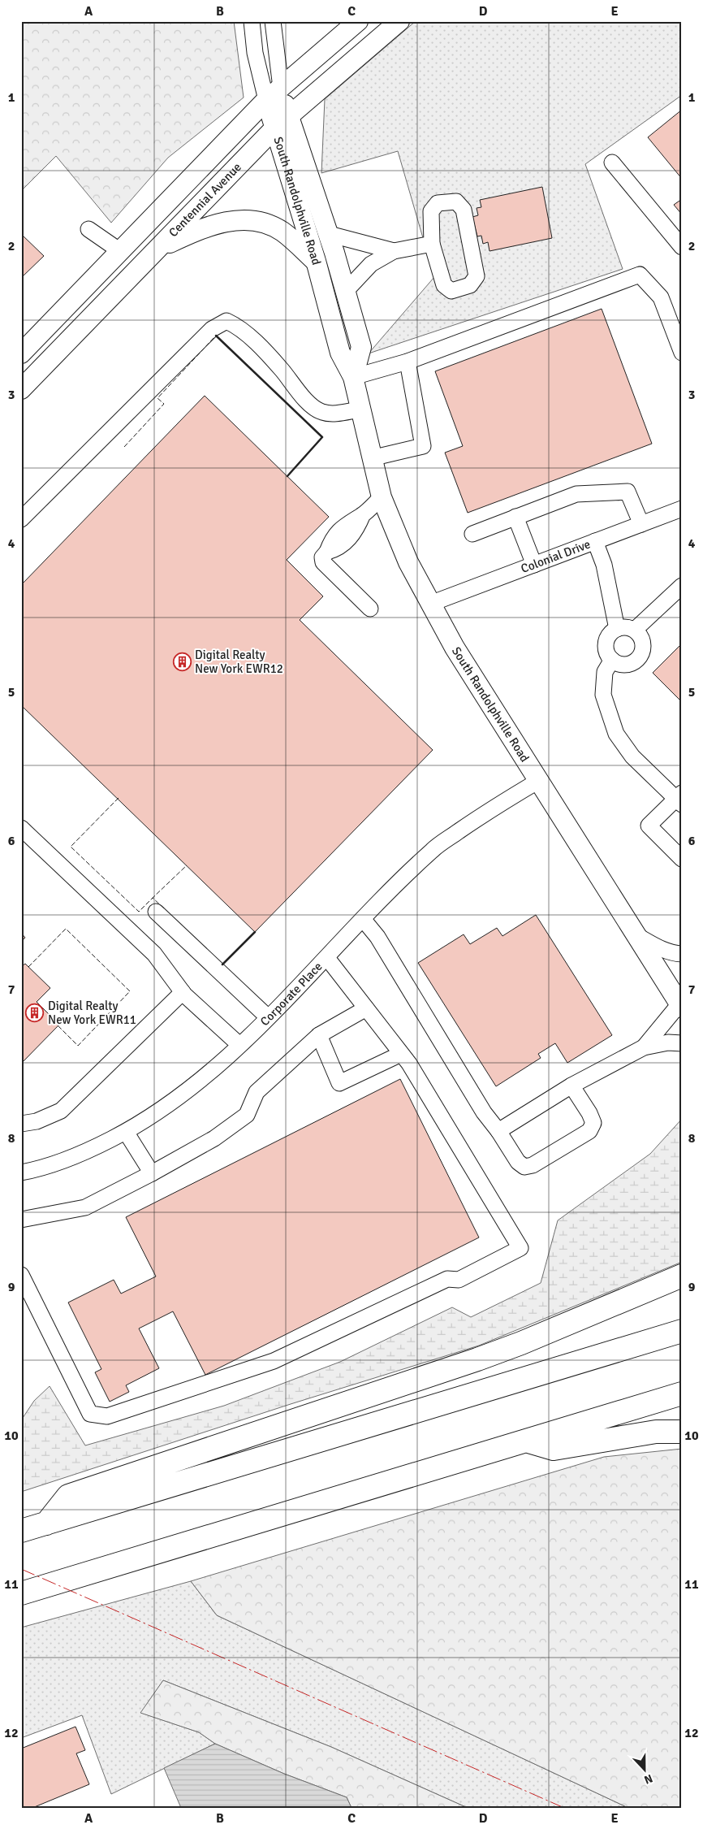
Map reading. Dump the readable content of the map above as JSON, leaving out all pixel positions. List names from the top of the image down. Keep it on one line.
{"streets":{"main road":["Centennial Avenue","South Randolphville Road"],"street":["Colonial Drive","Corporate Place"]},"crossings":[["Centennial Avenue","South Randolphville Road"],["South Randolphville Road","Colonial Drive"],["South Randolphville Road","Corporate Place"]],"places":{"building":["Digital Realty New York EWR12","Digital Realty New York EWR11"]},"north":"bottom","grid":{"columns":["A","B","C","D","E"],"rows":["1","2","3","4","5","6","7","8","9","10","11","12"]}}
